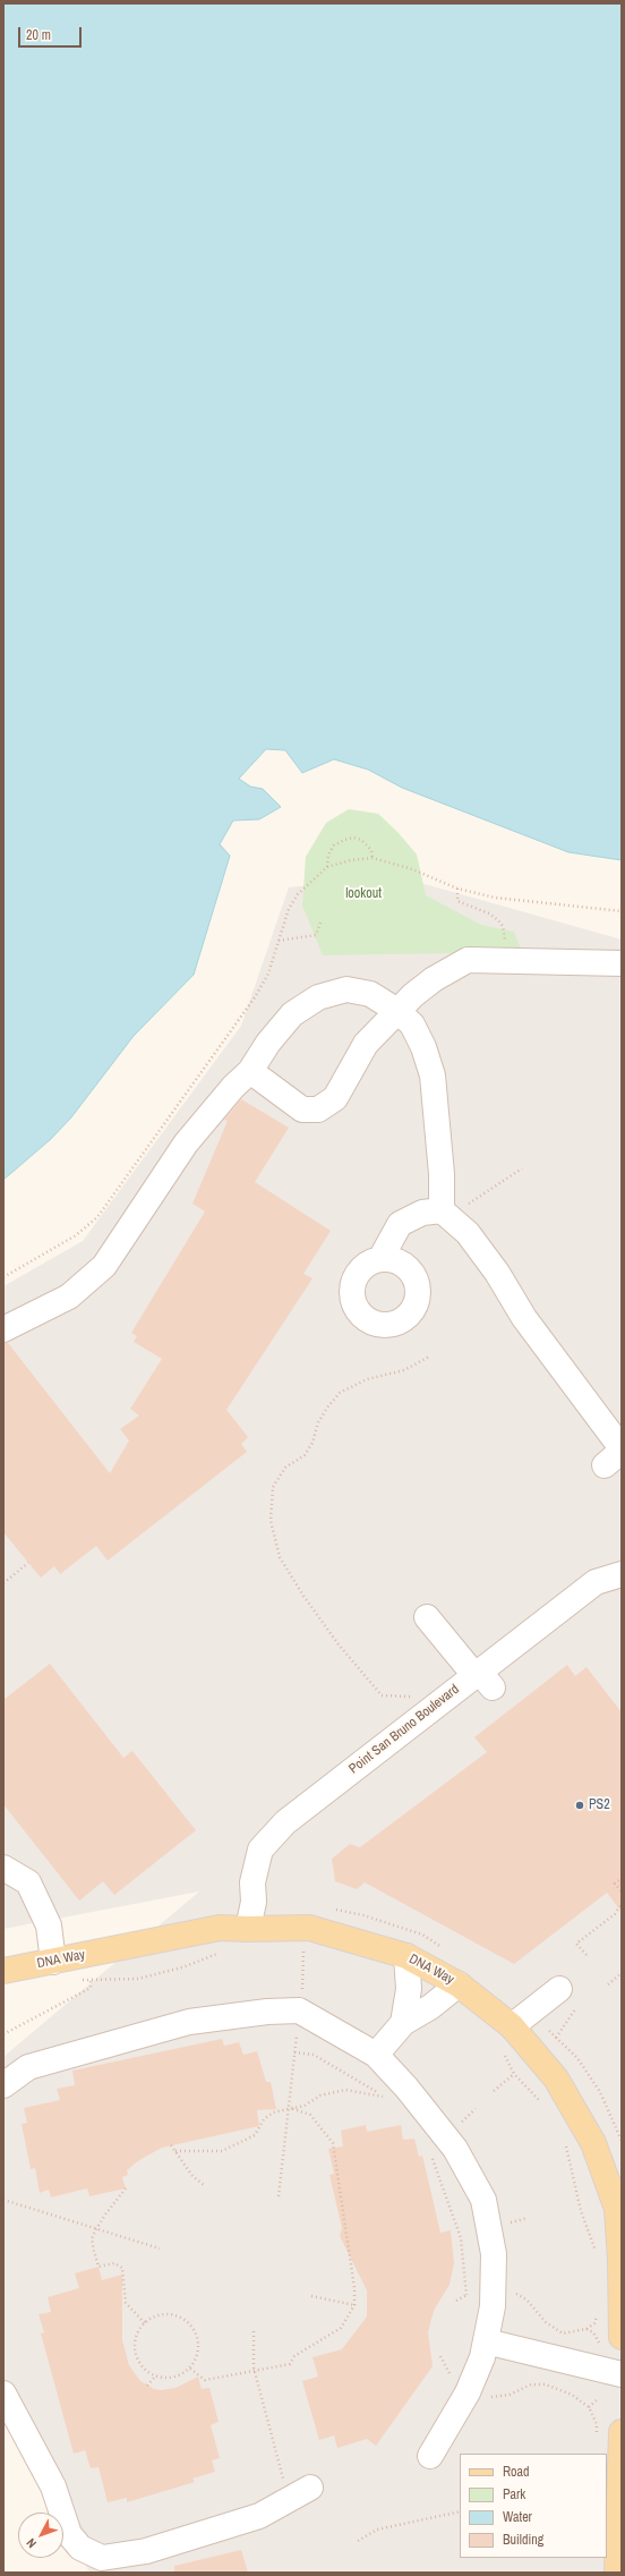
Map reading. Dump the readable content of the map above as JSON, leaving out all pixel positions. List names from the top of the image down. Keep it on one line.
{"streets":{"main road":["DNA Way"],"street":["Point San Bruno Boulevard"]},"crossings":[["Point San Bruno Boulevard","DNA Way"]],"parks":["lookout"],"places":["PS2"],"legend":["Road","Park","Water","Building"],"scale_bar":"20 m","north":"bottom left"}
